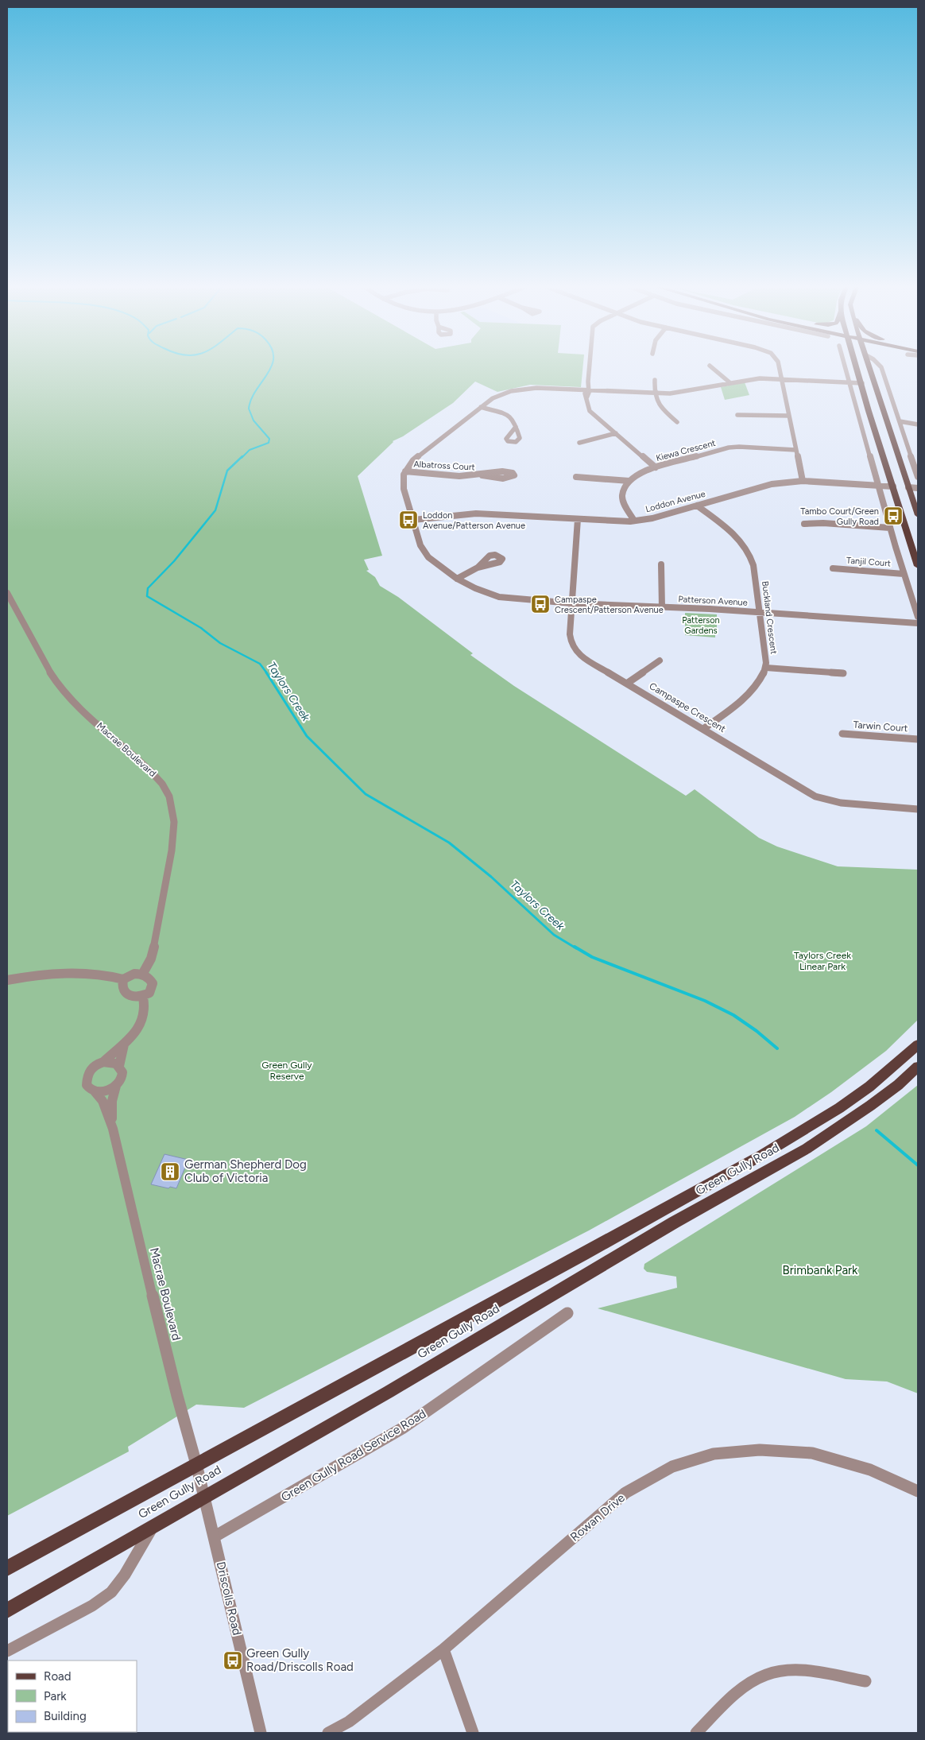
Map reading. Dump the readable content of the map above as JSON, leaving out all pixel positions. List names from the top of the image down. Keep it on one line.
{"streets":{"main road":["Green Gully Road"],"street":["Kiewa Crescent","Albatross Court","Loddon Avenue","Tanjil Court","Patterson Avenue","Buckland Crescent","Campaspe Crescent","Tarwin Court","Macrae Boulevard","Green Gully Road Service Road","Rowan Drive","Driscolls Road"]},"crossings":[["Albatross Court","Patterson Avenue"],["Loddon Avenue","Patterson Avenue"],["Loddon Avenue","Buckland Crescent"],["Loddon Avenue","Campaspe Crescent"],["Patterson Avenue","Buckland Crescent"],["Patterson Avenue","Campaspe Crescent"],["Buckland Crescent","Campaspe Crescent"],["Macrae Boulevard","Green Gully Road"],["Macrae Boulevard","Driscolls Road"],["Green Gully Road","Driscolls Road"],["Green Gully Road Service Road","Driscolls Road"]],"water":["Taylors Creek"],"parks":["Patterson Gardens","Taylors Creek Linear Park","Green Gully Reserve","Brimbank Park"],"places":{"bus stop":["Tambo Court/Green Gully Road","Loddon Avenue/Patterson Avenue","Campaspe Crescent/Patterson Avenue","Green Gully Road/Driscolls Road"],"building":["German Shepherd Dog Club of Victoria"]},"legend":["Road","Park","Building"]}
